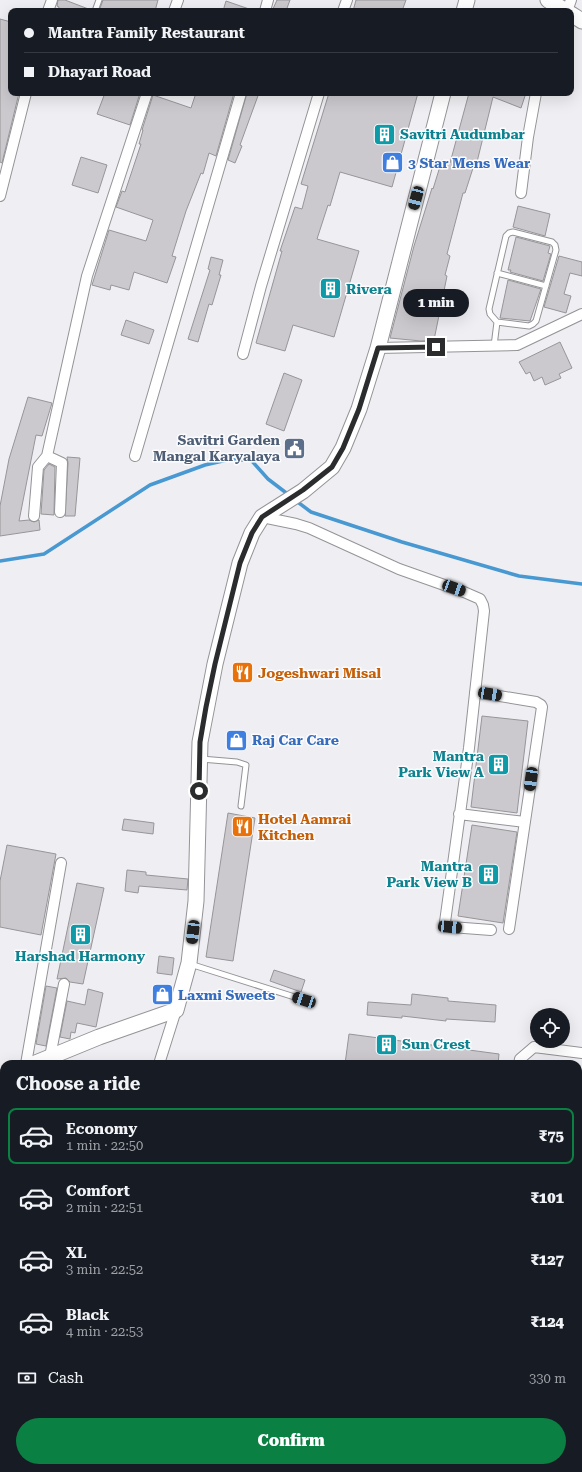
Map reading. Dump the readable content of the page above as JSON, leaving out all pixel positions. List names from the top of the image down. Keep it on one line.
{"places":{"building":["Savitri Audumbar","Rivera","Mantra Park View A","Mantra Park View B","Harshad Harmony","Sun Crest"],"shop":["3 Star Mens Wear","Raj Car Care","Laxmi Sweets"],"public building":["Savitri Garden Mangal Karyalaya"],"restaurant":["Jogeshwari Misal","Hotel Aamrai Kitchen"]},"page":{"banner":["Mantra Family Restaurant","Dhayari Road"],"bubble":"1 min","heading":"Choose a ride","list":[{"name":"Economy","note":"1 min · 22:50","value":"₹75"},{"name":"Comfort","note":"2 min · 22:51","value":"₹101"},{"name":"XL","note":"3 min · 22:52","value":"₹127"},{"name":"Black","note":"4 min · 22:53","value":"₹124"}],"pay":["Cash","330 m"],"buttons":"Confirm"}}
